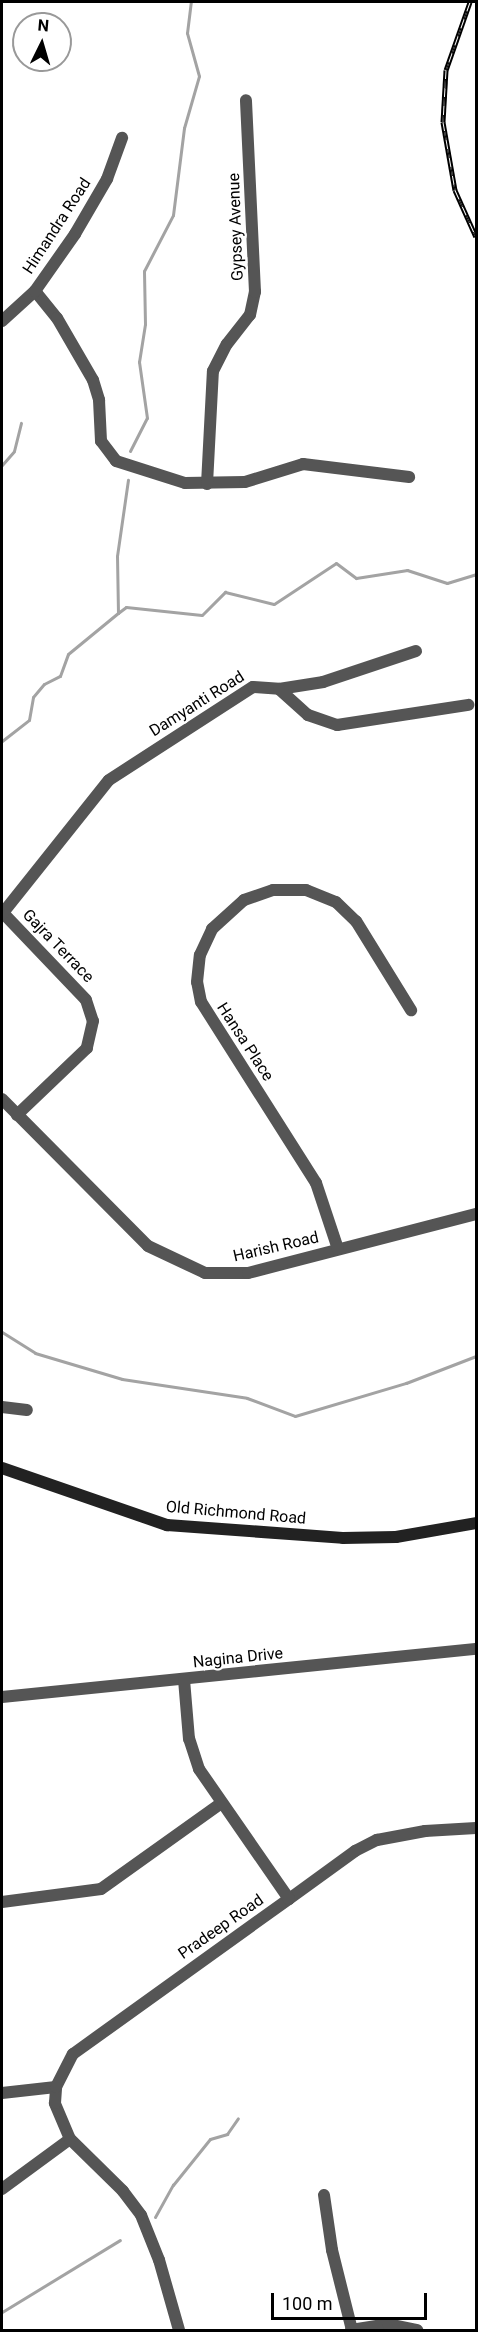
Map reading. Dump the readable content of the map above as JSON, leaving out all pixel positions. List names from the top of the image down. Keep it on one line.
{"streets":{"street":["Himandra Road","Gypsey Avenue","Damyanti Road","Gajra Terrace","Hansa Place","Harish Road","Old Richmond Road","Nagina Drive","Pradeep Road"]},"crossings":[["Damyanti Road","Gajra Terrace"],["Gajra Terrace","Harish Road"],["Hansa Place","Harish Road"],["Nagina Drive","Pradeep Road"]],"scale_bar":"100 m","north":"top"}
